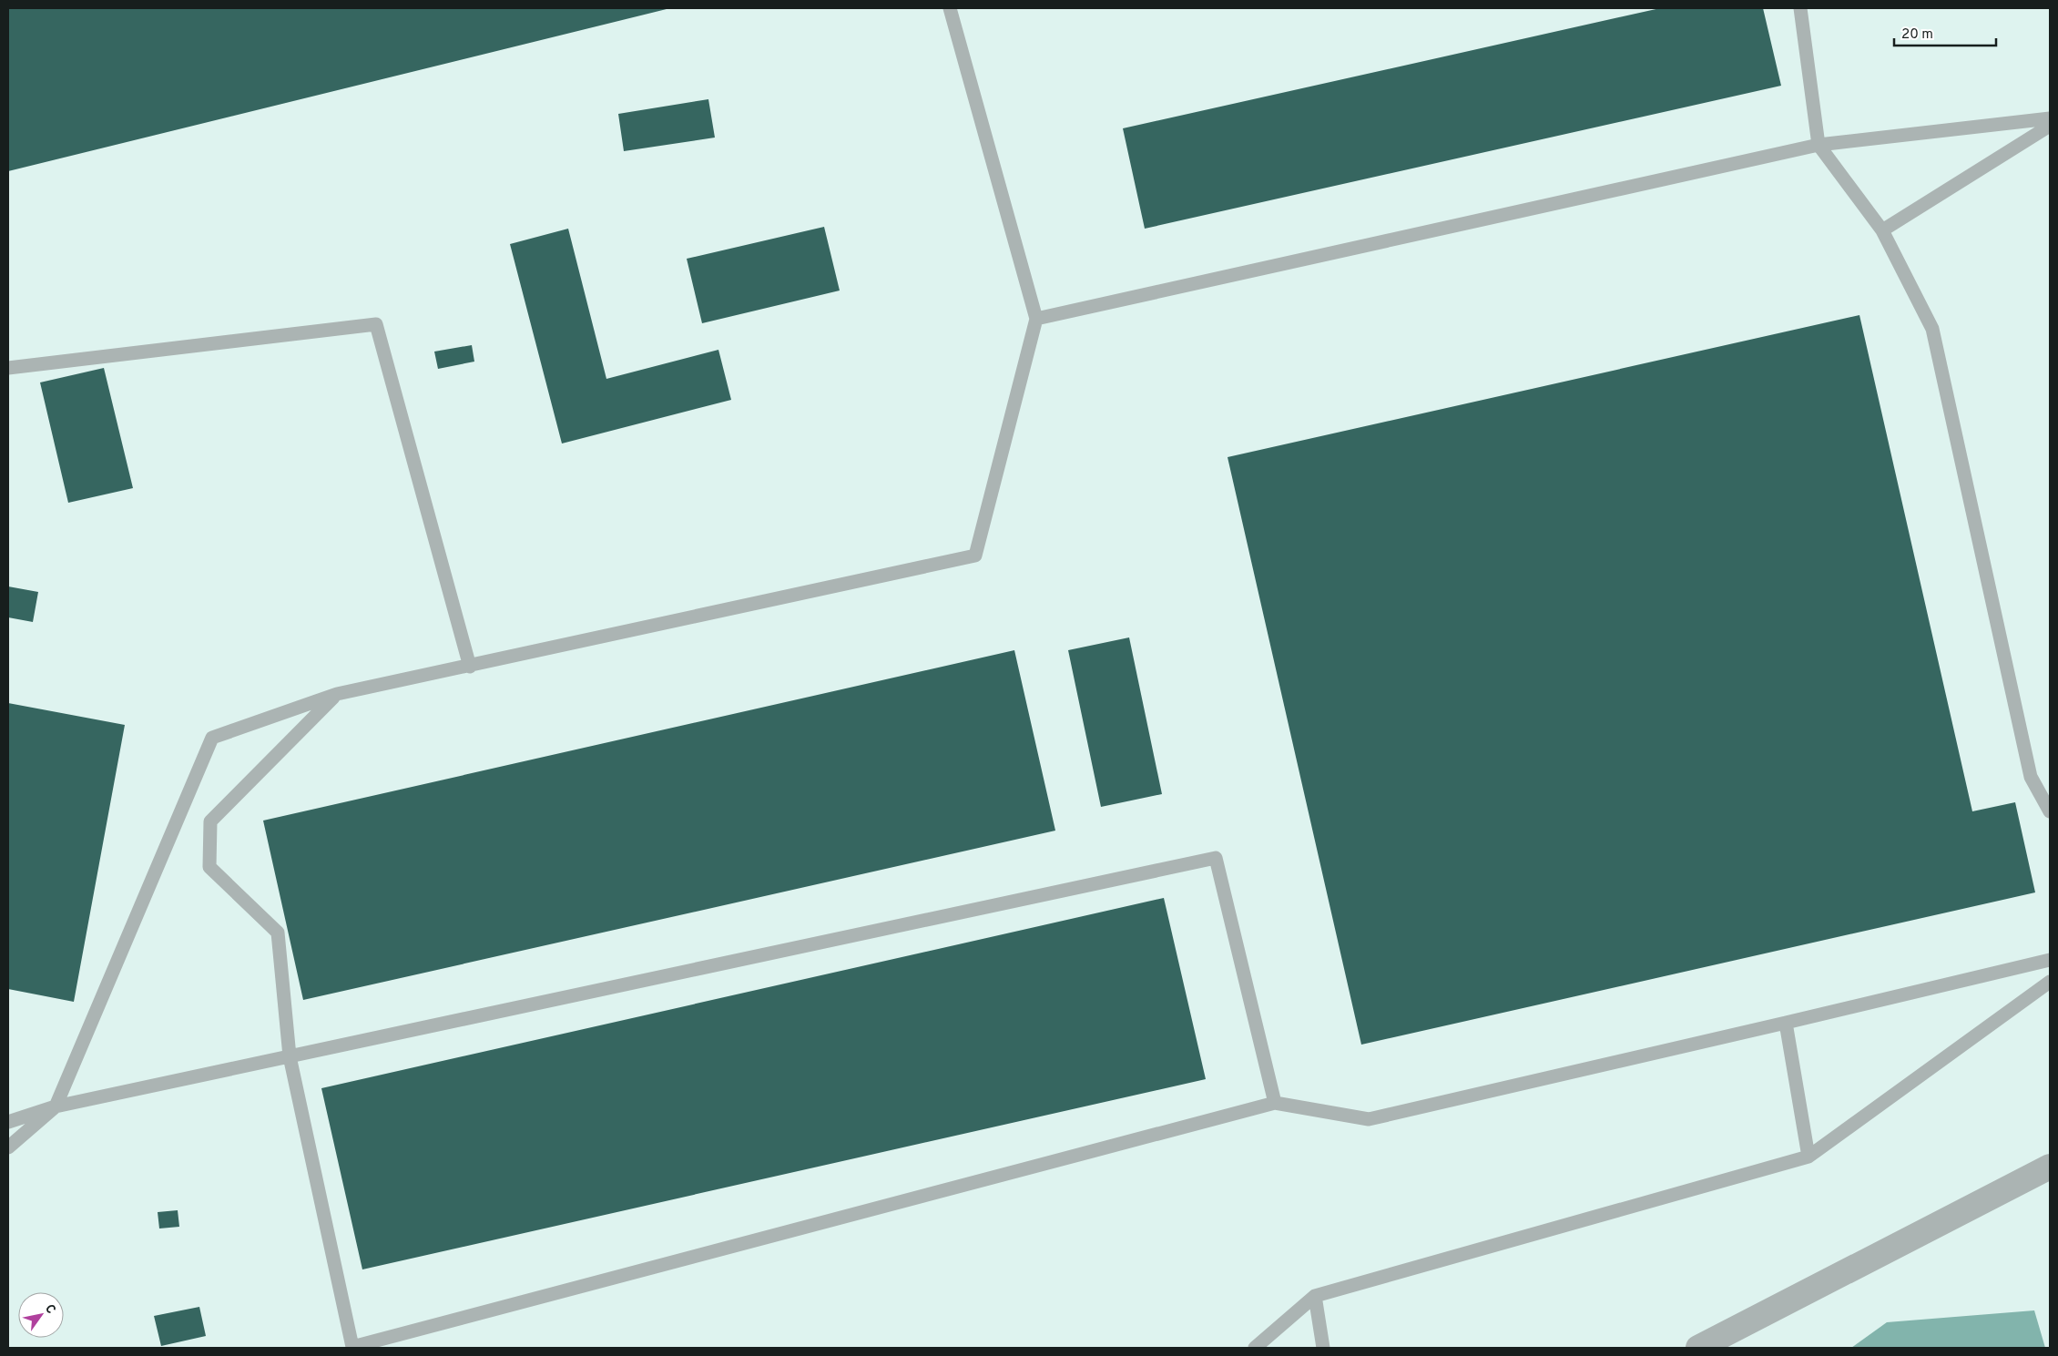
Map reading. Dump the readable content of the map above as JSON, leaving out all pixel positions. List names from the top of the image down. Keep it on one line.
{"scale_bar":"20 m","north":"top right"}
